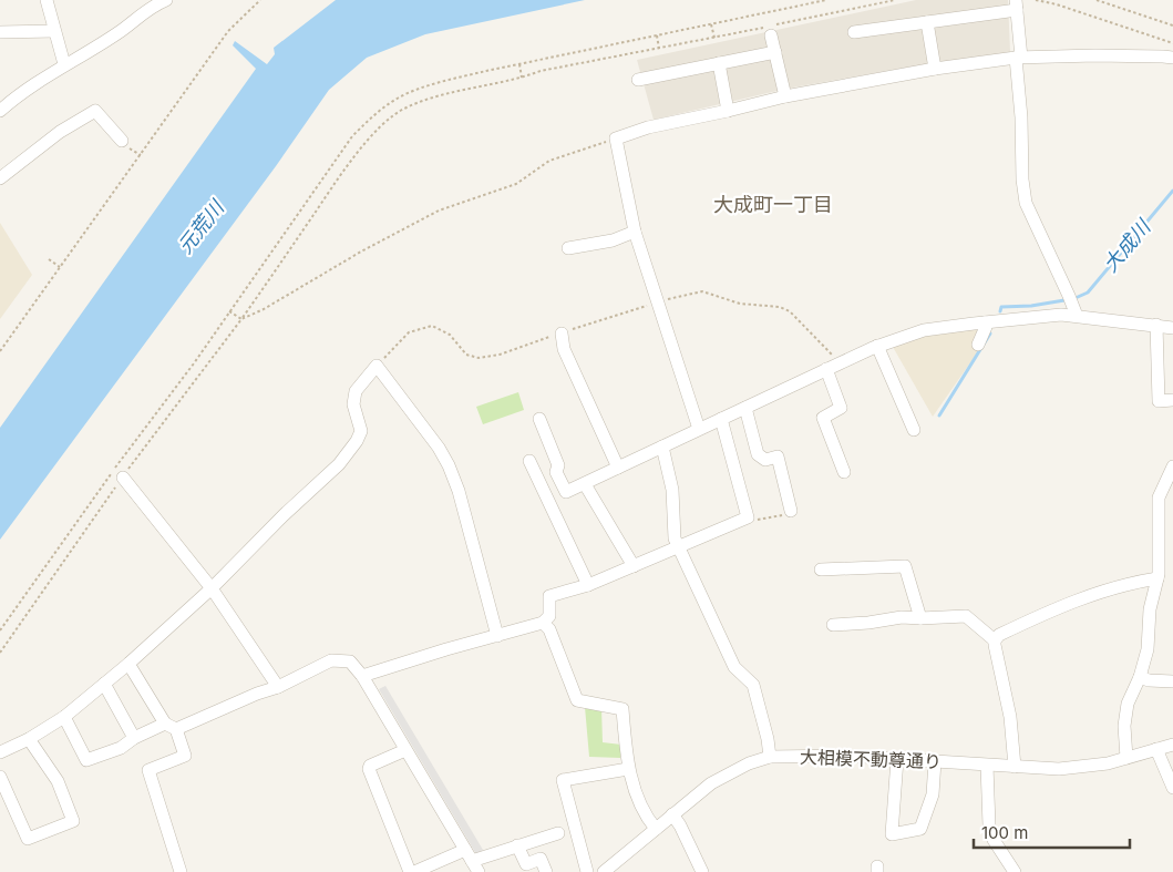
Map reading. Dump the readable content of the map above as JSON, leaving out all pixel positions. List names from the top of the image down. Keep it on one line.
{"streets":{"street":["大相模不動尊通り"]},"districts":["大成町一丁目"],"water":["元荒川","大成川"],"scale_bar":"100 m"}
